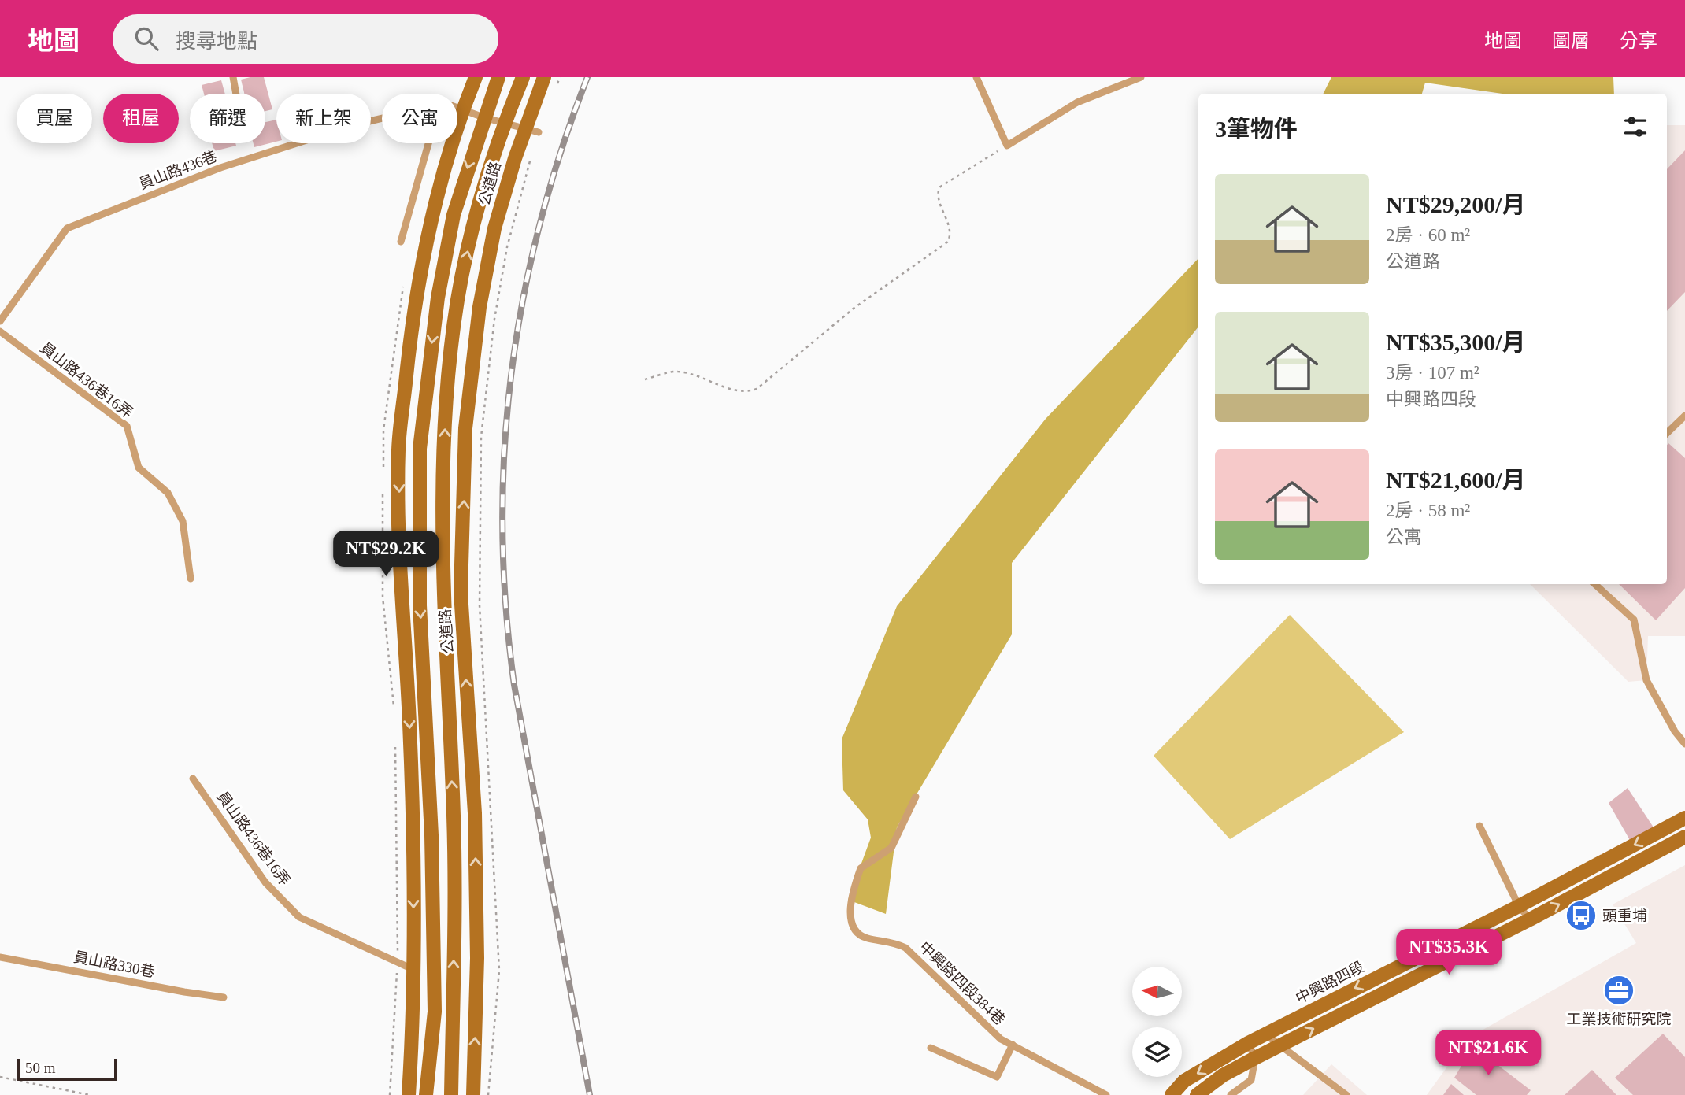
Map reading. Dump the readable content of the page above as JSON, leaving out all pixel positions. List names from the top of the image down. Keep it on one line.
{"streets":{"street":["公道路","中興路四段"],"lane":["員山路436巷","員山路436巷16弄","員山路330巷","中興路四段384巷"]},"crossings":[["員山路436巷","公道路"]],"places":{"bus stop":["頭重埔"],"office":["工業技術研究院"]},"scale_bar":"50 m","north":"left","page":{"header":"地圖","search":"搜尋地點","nav":["地圖","圖層","分享"],"chip":["買屋","租屋","篩選","新上架","公寓"],"heading":"3筆物件","list":[{"name":"NT$29,200/月","note":"2房 · 60 m² · 公道路"},{"name":"NT$35,300/月","note":"3房 · 107 m² · 中興路四段"},{"name":"NT$21,600/月","note":"2房 · 58 m² · 公寓"}],"price":["NT$29.2K","NT$35.3K","NT$21.6K"],"scale":"50 m"}}
